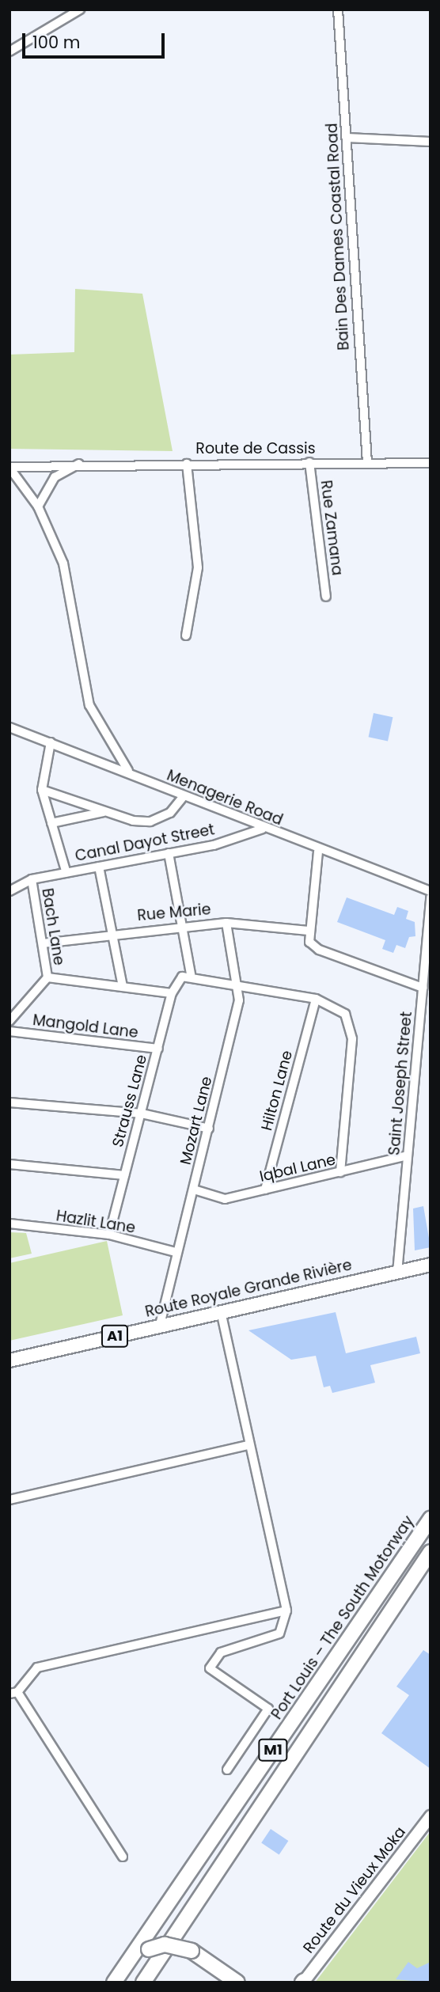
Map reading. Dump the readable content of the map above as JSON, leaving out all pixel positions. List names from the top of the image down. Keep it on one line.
{"streets":{"highway":["Port Louis – The South Motorway","M1"],"main road":["Route Royale Grande Rivière","A1","Route du Vieux Moka"],"street":["Bain Des Dames Coastal Road","Route de Cassis","Rue Zamana","Menagerie Road","Canal Dayot Street","Rue Marie","Bach Lane","Mangold Lane","Saint Joseph Street","Hilton Lane","Strauss Lane","Mozart Lane","Iqbal Lane","Hazlit Lane"]},"crossings":[["Bain Des Dames Coastal Road","Route de Cassis"],["Route de Cassis","Rue Zamana"],["Menagerie Road","Canal Dayot Street"],["Canal Dayot Street","Bach Lane"],["Rue Marie","Bach Lane"],["Rue Marie","Mozart Lane"],["Mangold Lane","Strauss Lane"],["Saint Joseph Street","Iqbal Lane"],["Saint Joseph Street","Route Royale Grande Rivière"],["Hilton Lane","Iqbal Lane"],["Strauss Lane","Hazlit Lane"],["Mozart Lane","Iqbal Lane"],["Mozart Lane","Hazlit Lane"],["Mozart Lane","Route Royale Grande Rivière"]],"scale_bar":"100 m"}
